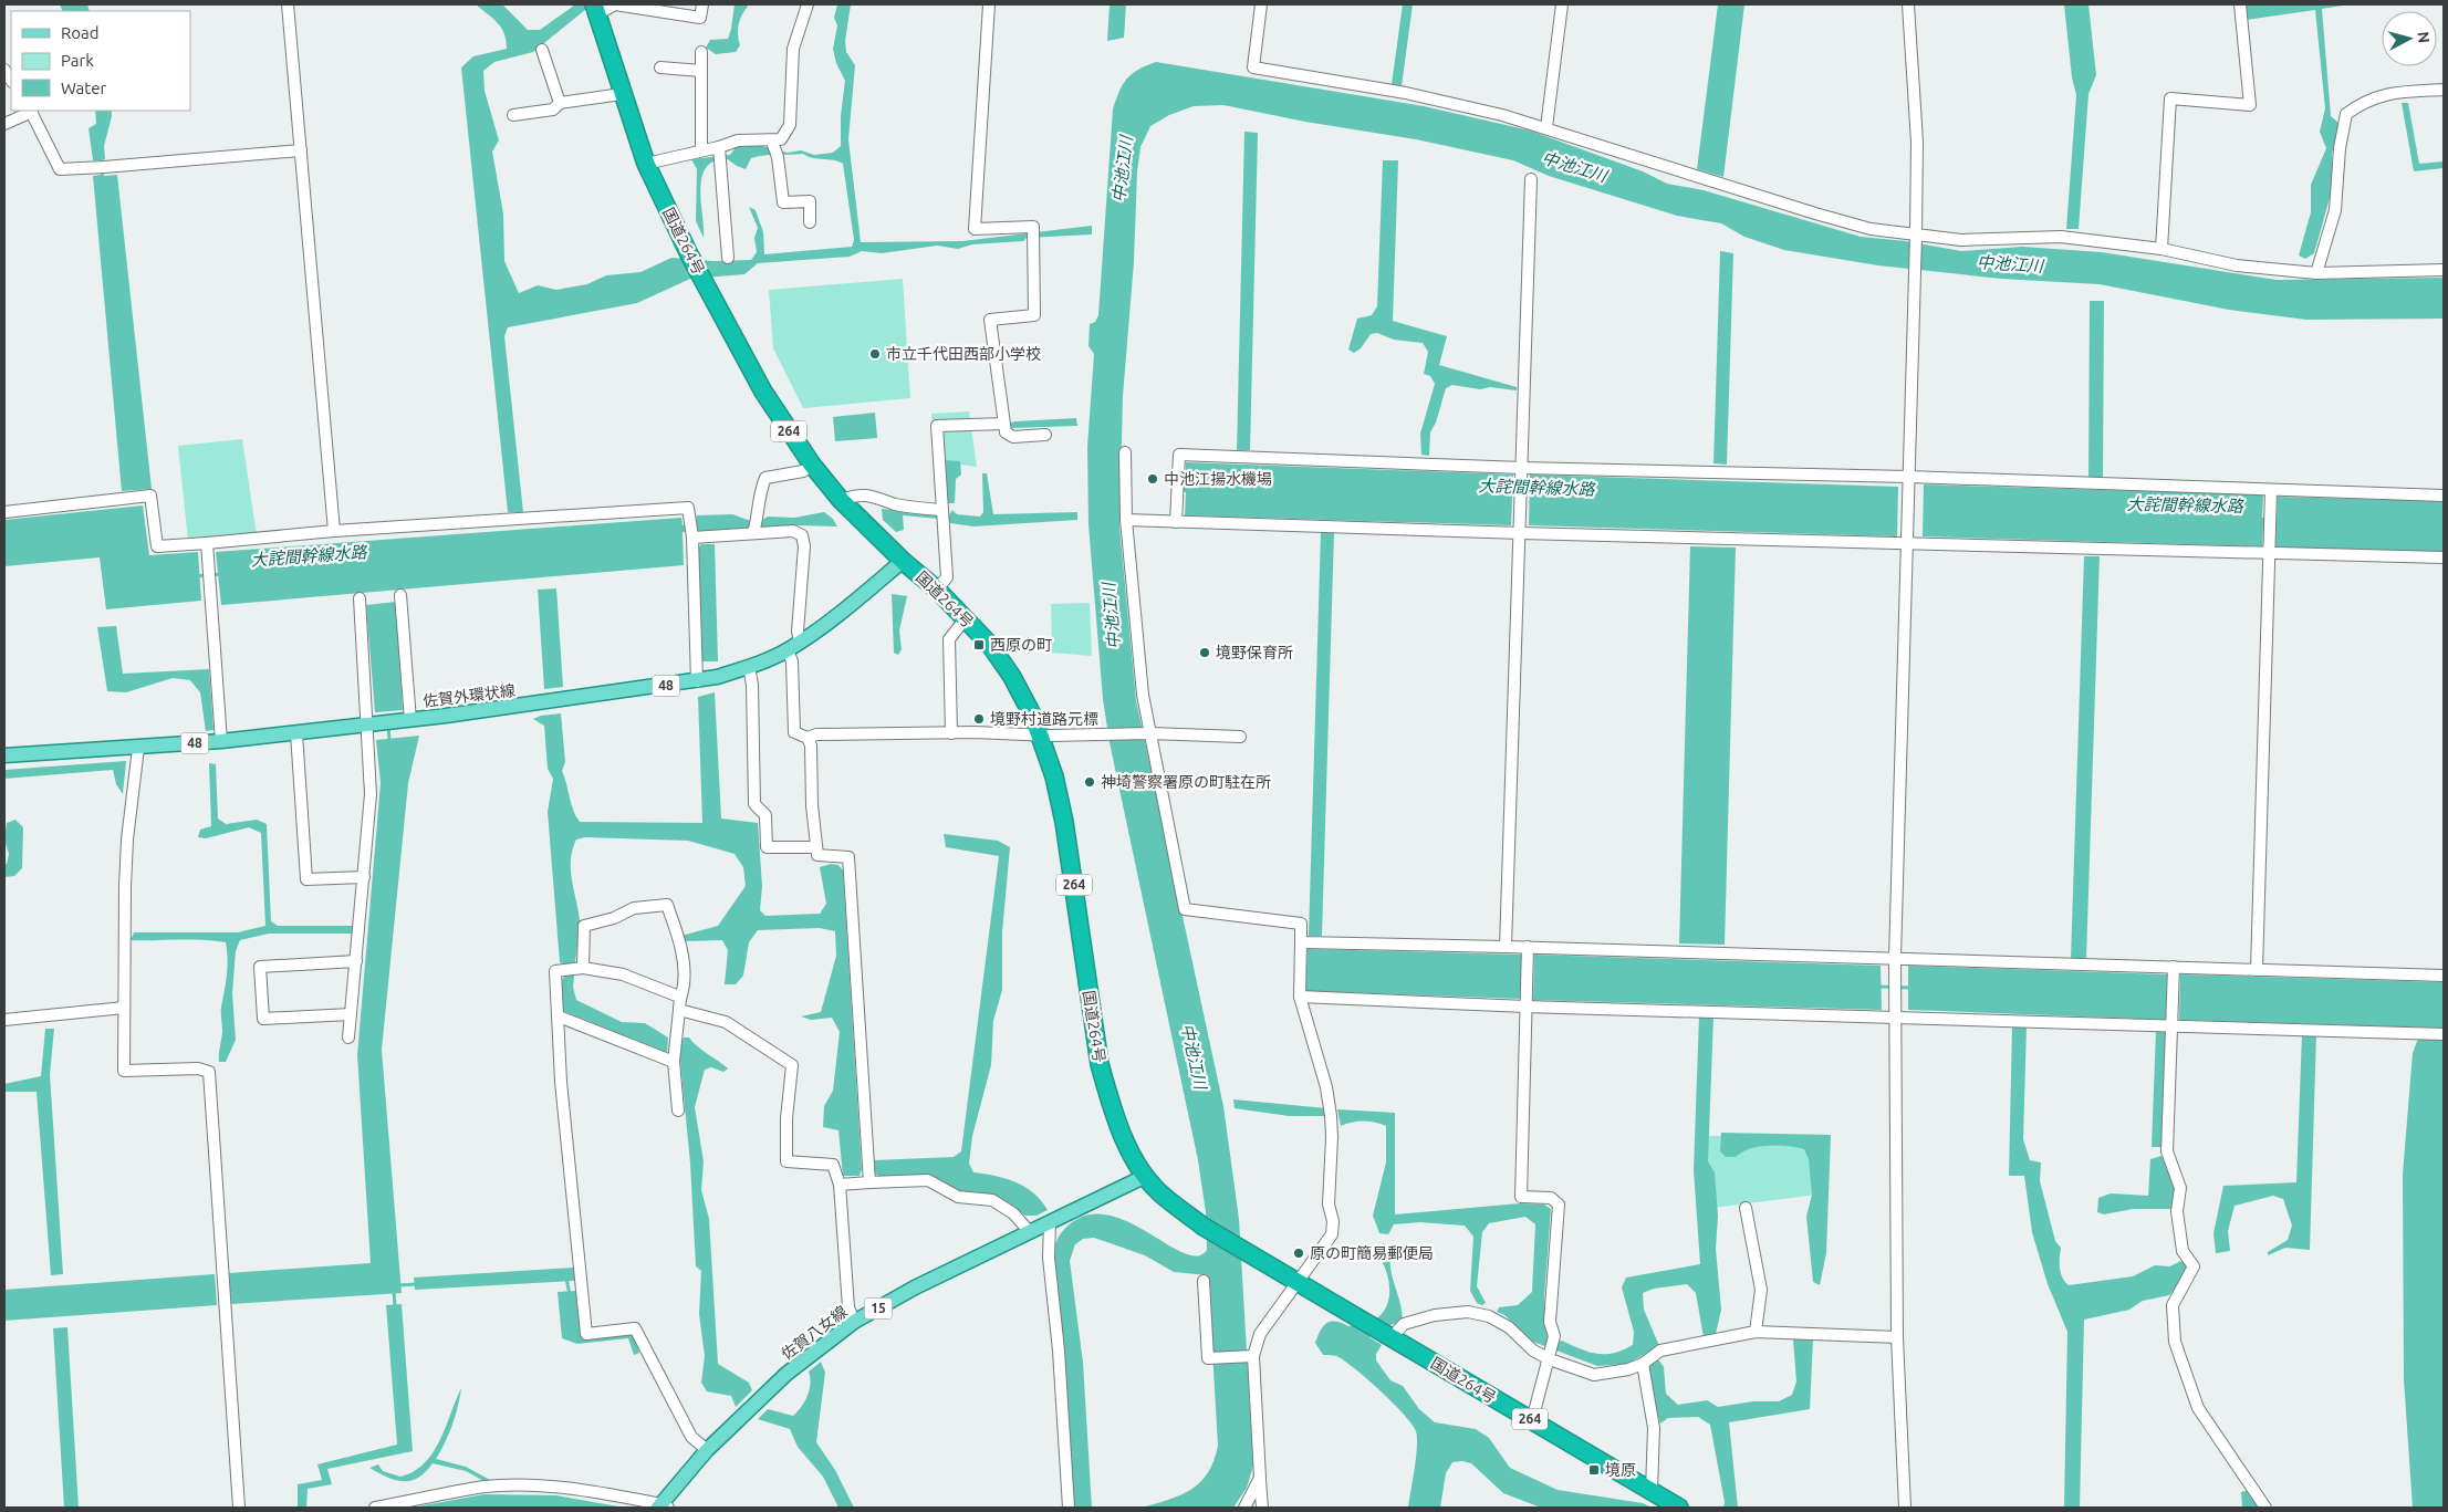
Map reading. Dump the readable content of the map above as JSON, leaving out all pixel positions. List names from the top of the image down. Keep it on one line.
{"streets":{"highway":["国道264号","264"],"main road":["48","佐賀外環状線","15","佐賀八女線"]},"crossings":[["国道264号","佐賀外環状線"],["国道264号","佐賀八女線"]],"water":["中池江川","大詫間幹線水路"],"places":{"other":["市立千代田西部小学校","中池江揚水機場","境野保育所","境野村道路元標","神埼警察署原の町駐在所","原の町簡易郵便局"],"transit":["西原の町","境原"]},"legend":["Road","Park","Water"],"north":"right"}
